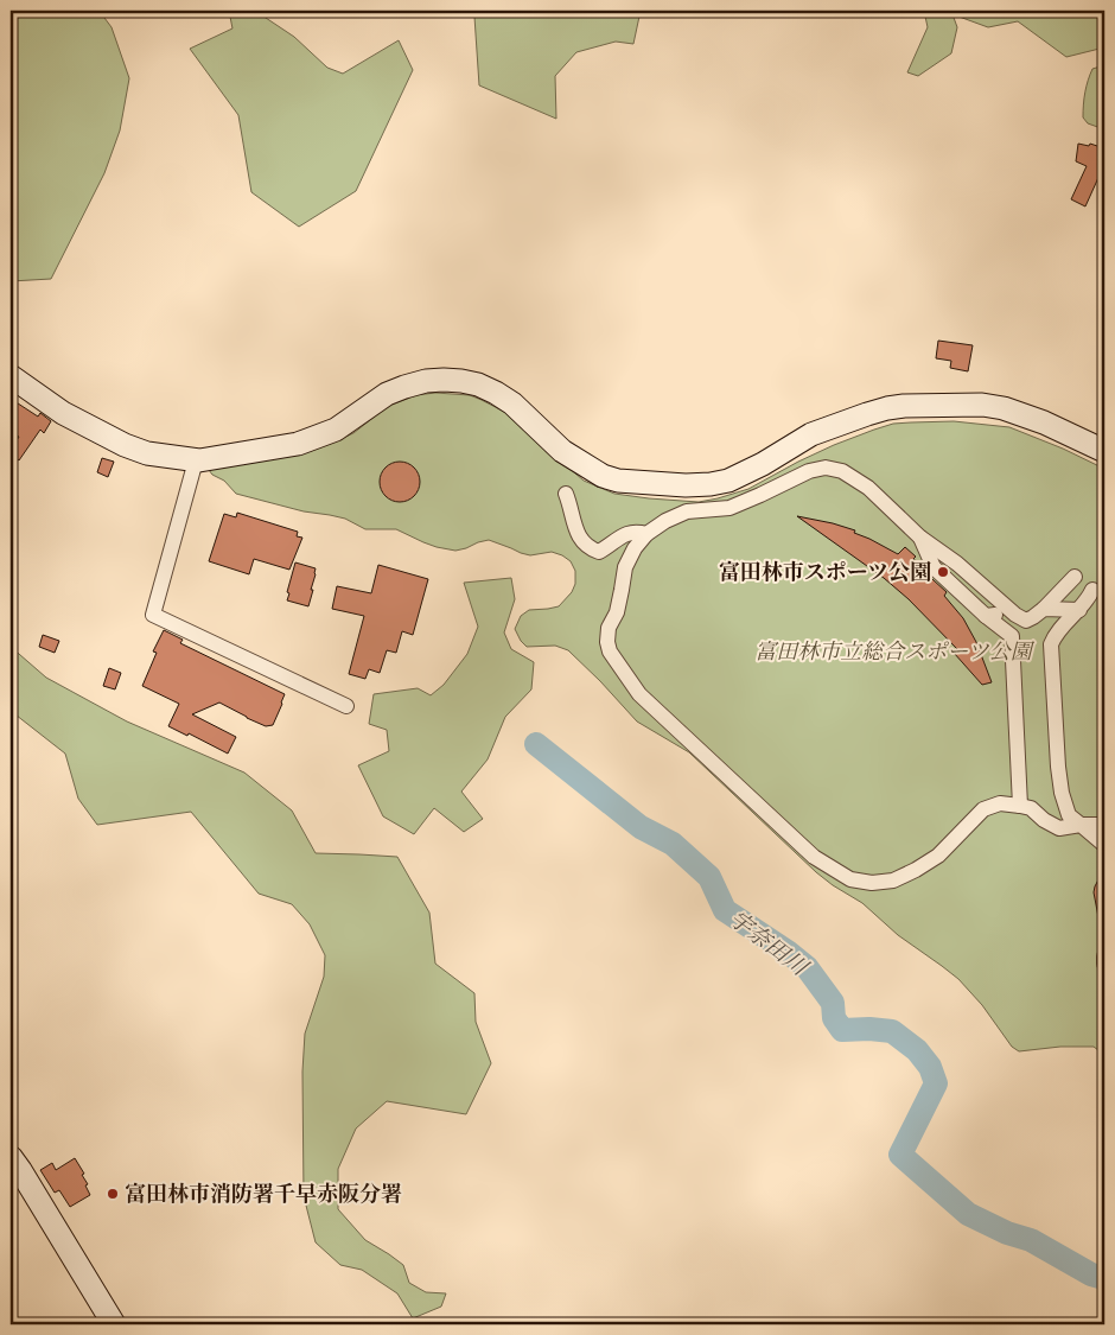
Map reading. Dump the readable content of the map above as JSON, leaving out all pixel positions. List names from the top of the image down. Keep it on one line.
{"water":["宇奈田川"],"parks":["富田林市立総合スポーツ公園"],"places":["富田林市スポーツ公園","富田林市消防署千早赤阪分署"]}
